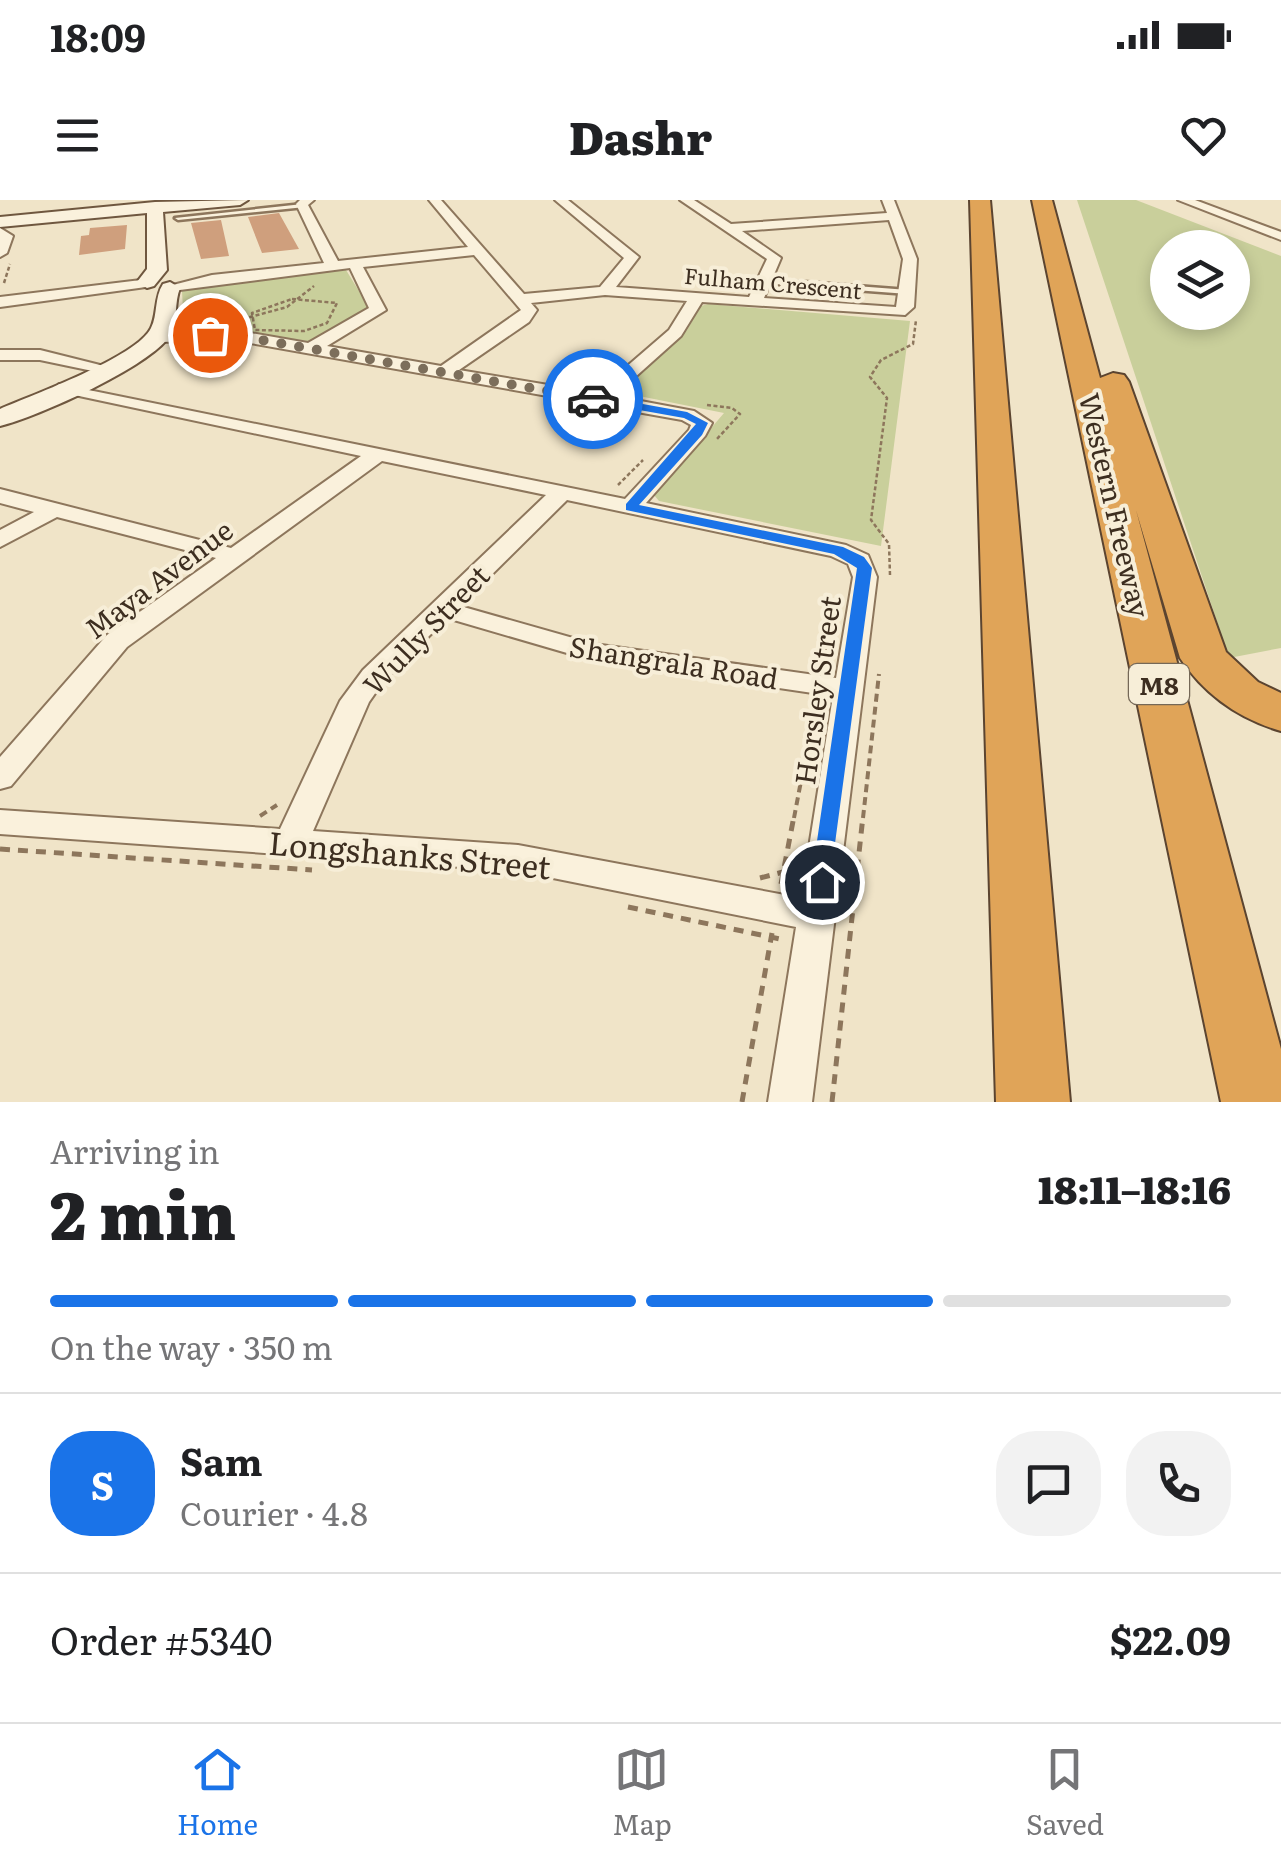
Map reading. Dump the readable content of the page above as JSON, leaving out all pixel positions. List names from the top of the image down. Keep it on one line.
{"streets":{"highway":["Western Freeway","M8"],"street":["Fulham Crescent","Maya Avenue","Wully Street","Shangrala Road","Horsley Street","Longshanks Street"]},"crossings":[["Maya Avenue","Horsley Street"],["Wully Street","Shangrala Road"],["Wully Street","Horsley Street"],["Wully Street","Longshanks Street"],["Shangrala Road","Horsley Street"],["Horsley Street","Longshanks Street"]],"page":{"status":"18:09","header":"Dashr","heading":["2 min","Arriving in","18:11–18:16"],"panel":["Sam","Courier · 4.8","Order #5340","$22.09"],"bar":"On the way · 350 m","round":"S","tabs":["Home","Map","Saved"]}}
